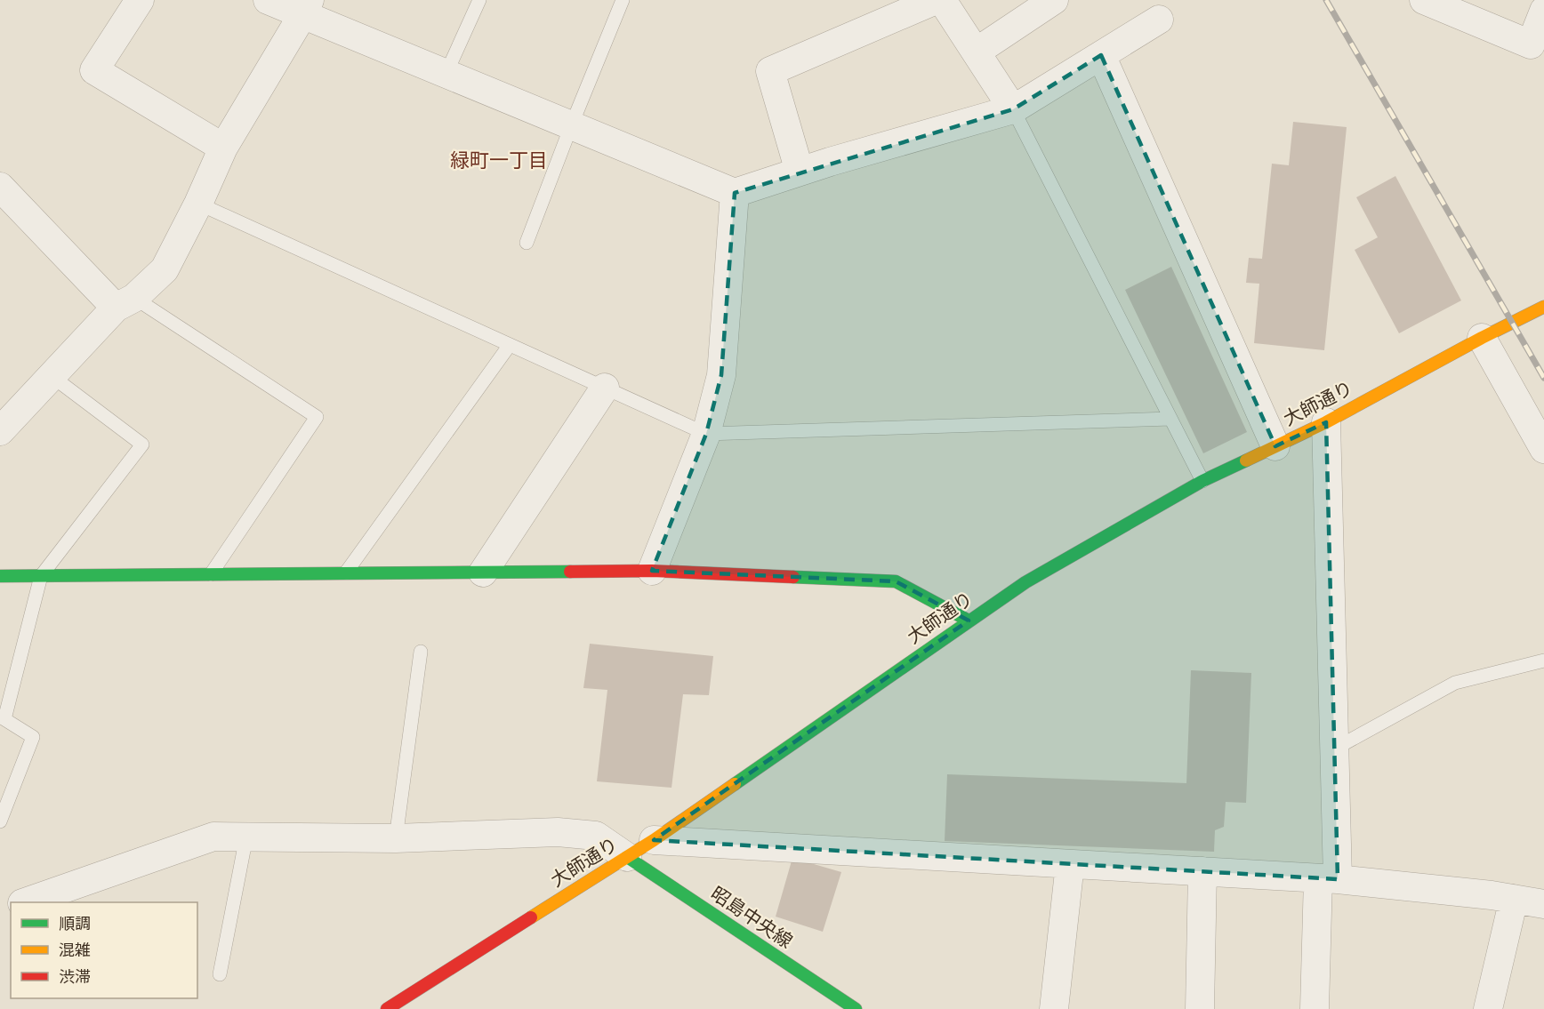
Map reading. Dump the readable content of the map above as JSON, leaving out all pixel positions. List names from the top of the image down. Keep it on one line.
{"streets":{"street":["大師通り","昭島中央線"]},"crossings":[["大師通り","昭島中央線"]],"districts":["緑町一丁目"],"legend":["順調","混雑","渋滞"]}
